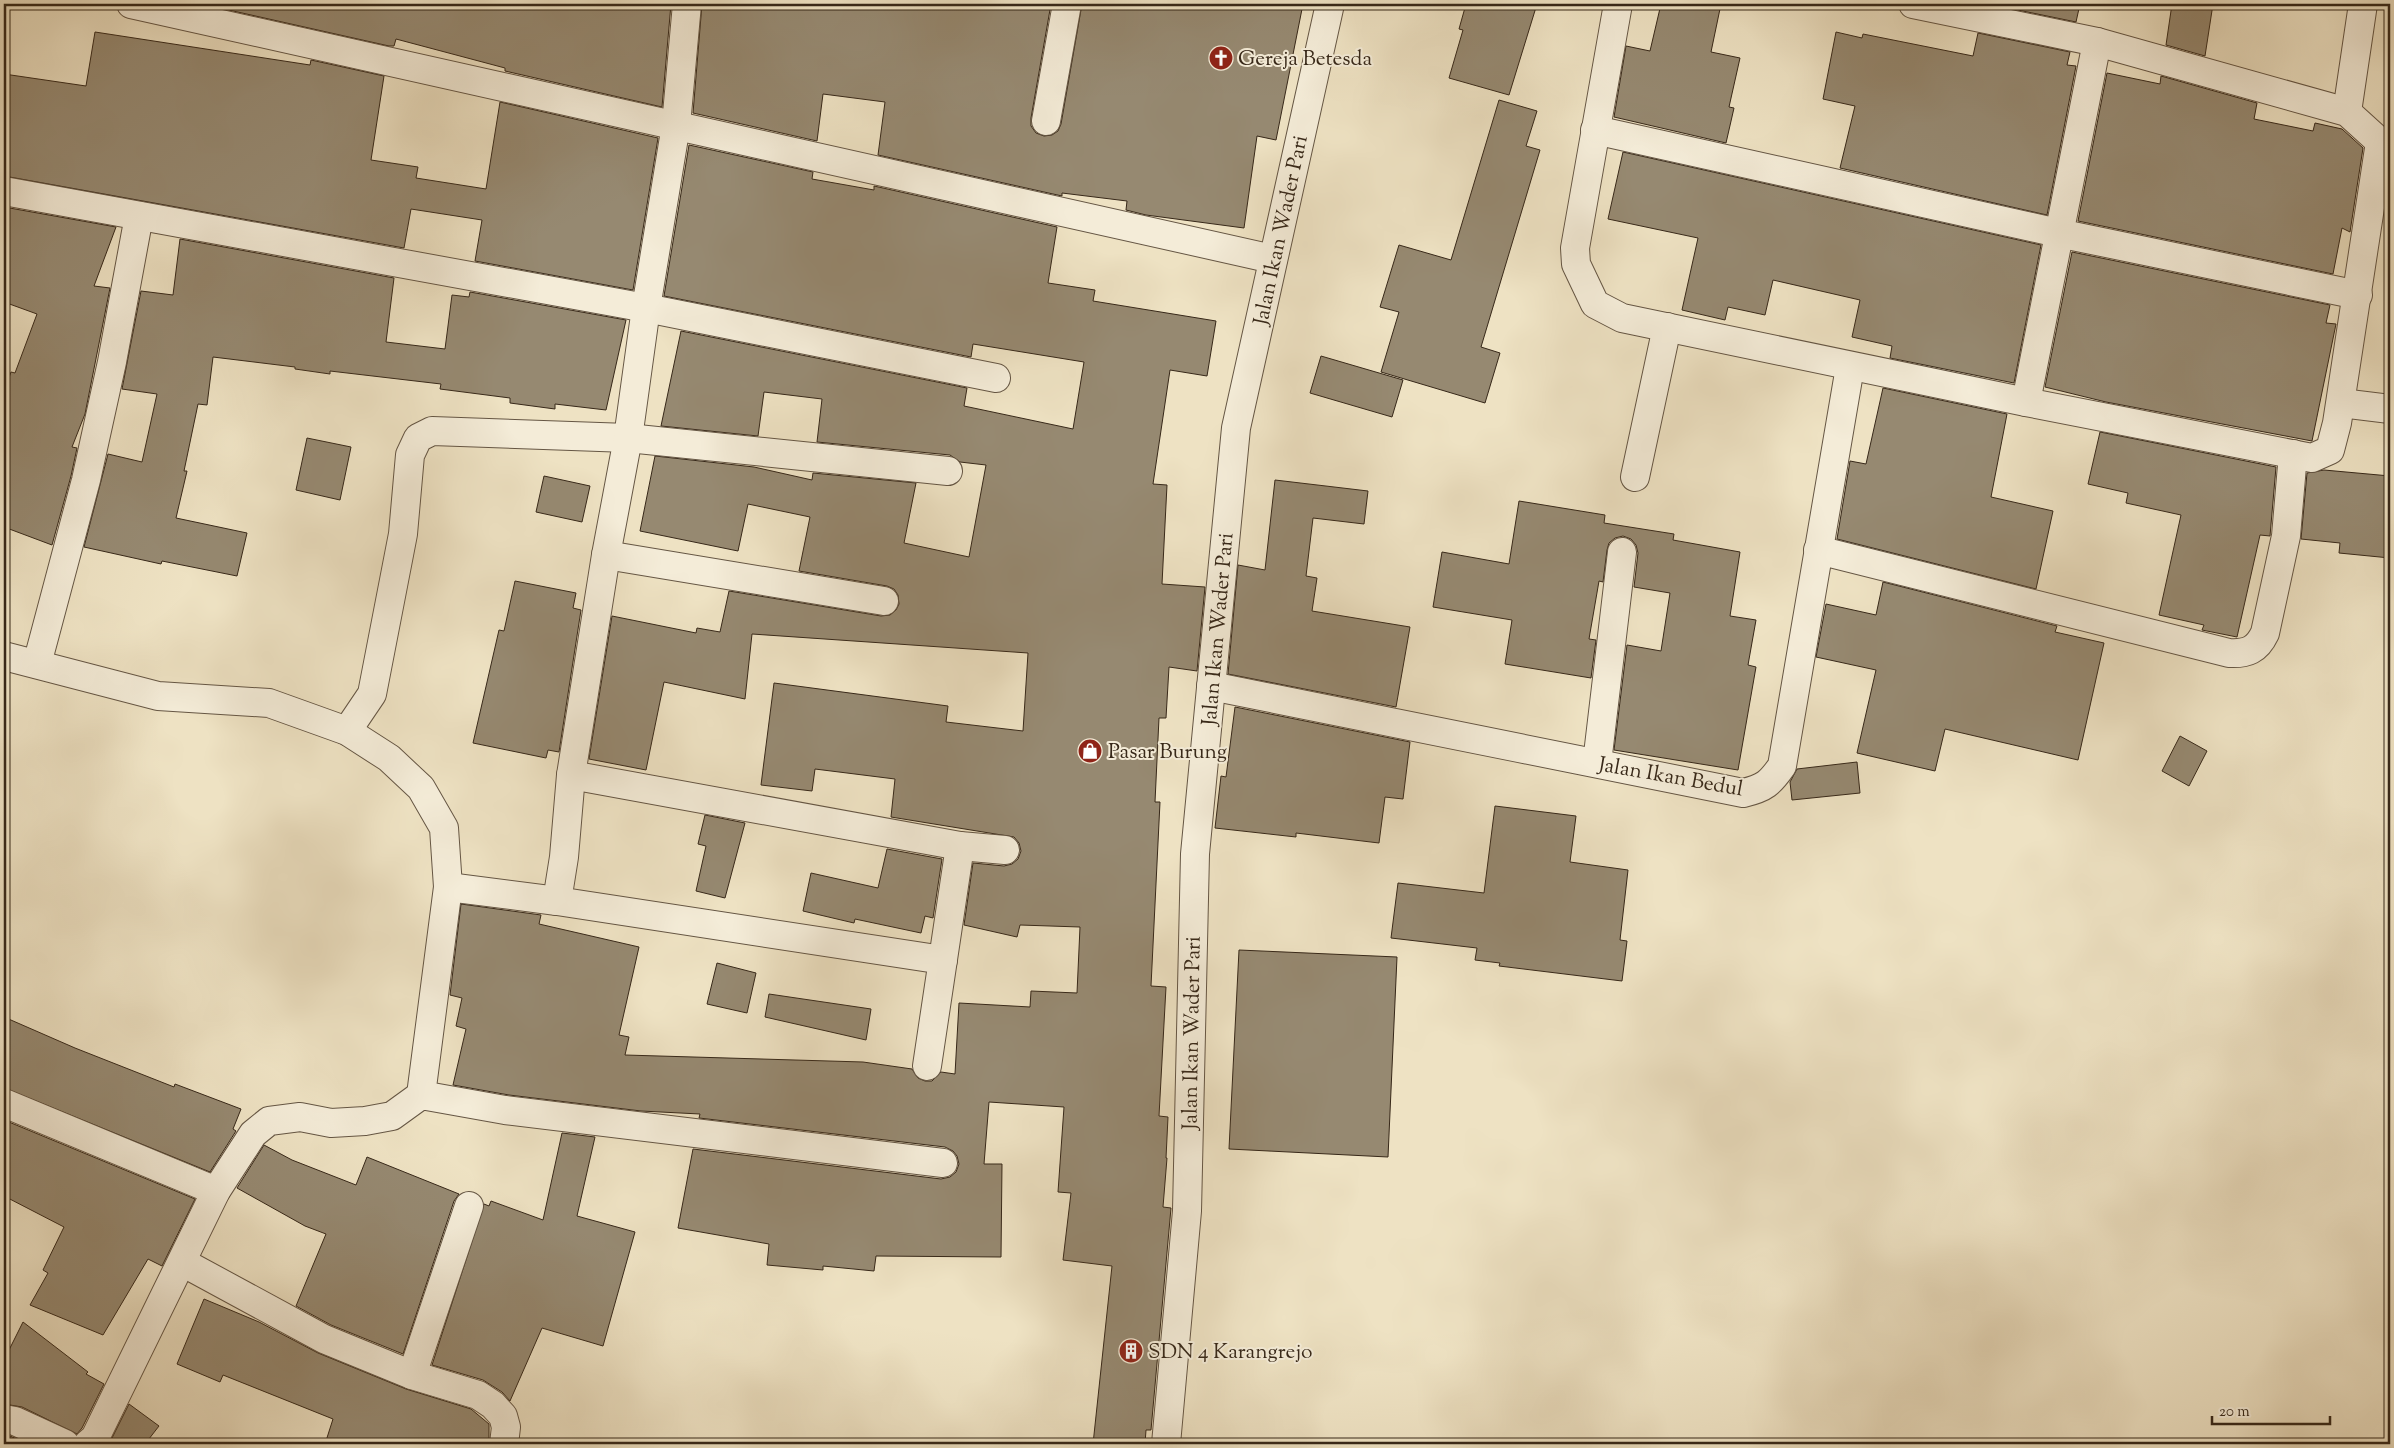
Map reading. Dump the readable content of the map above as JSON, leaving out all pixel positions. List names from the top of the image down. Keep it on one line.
{"streets":{"street":["Jalan Ikan Wader Pari","Jalan Ikan Bedul"]},"crossings":[["Jalan Ikan Wader Pari","Jalan Ikan Bedul"]],"places":{"church":["Gereja Betesda"],"shop":["Pasar Burung"],"building":["SDN 4 Karangrejo"]},"scale_bar":"20 m"}
